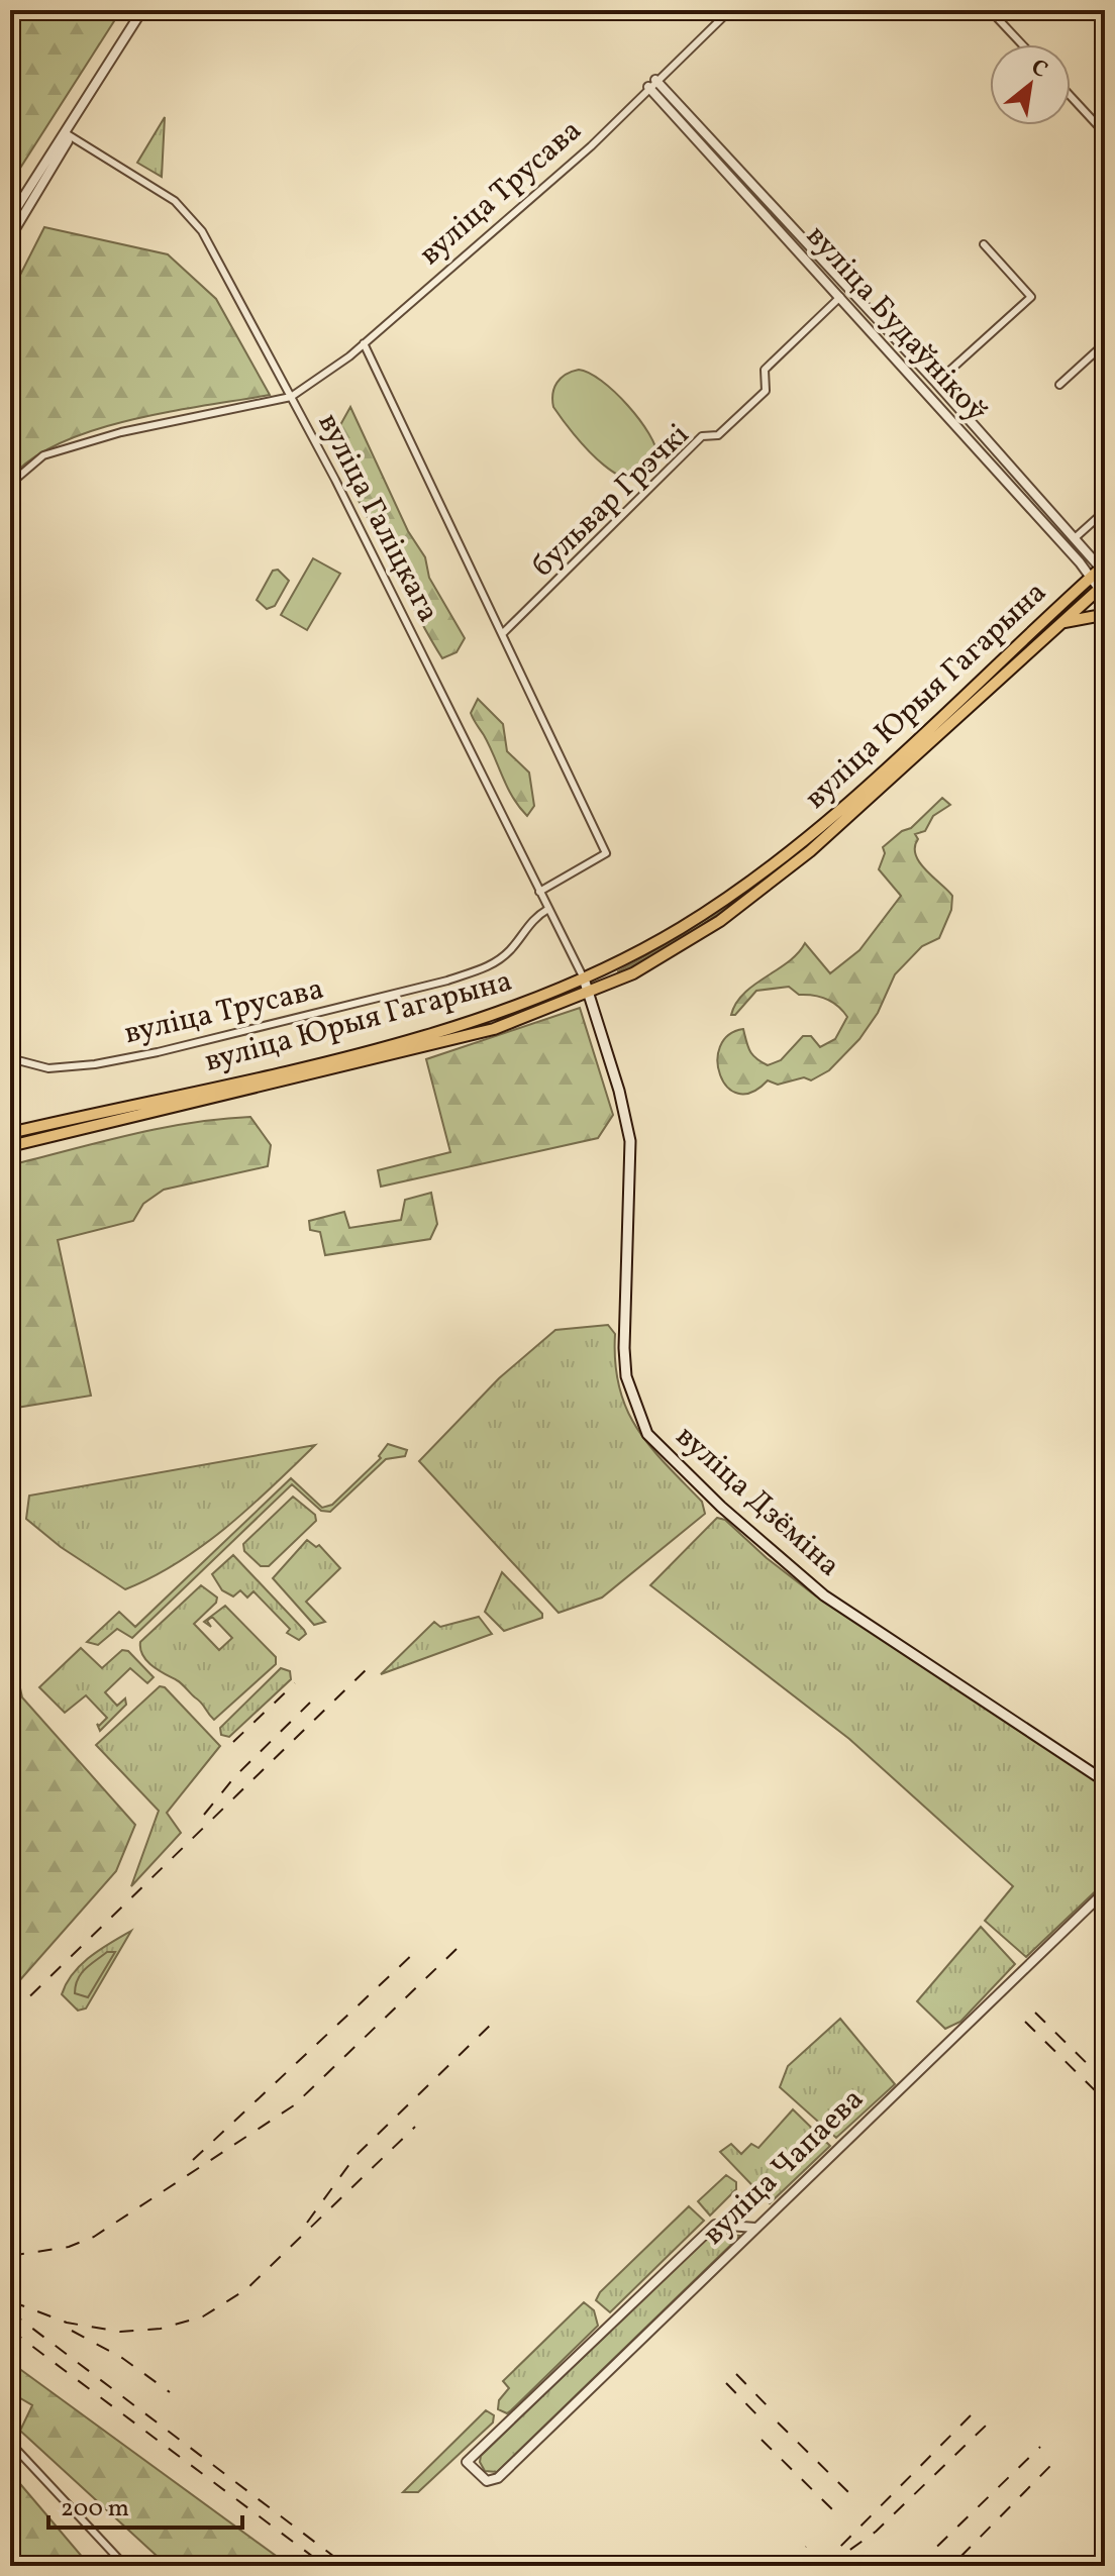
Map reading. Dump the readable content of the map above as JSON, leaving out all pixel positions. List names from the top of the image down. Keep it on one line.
{"streets":{"main road":["вуліца Юрыя Гагарына","вуліца Дзёміна"],"street":["вуліца Трусава","вуліца Будаўнікоў","бульвар Грэчкі","вуліца Галіцкага","вуліца Чапаева"]},"crossings":[["вуліца Трусава","вуліца Будаўнікоў"],["вуліца Трусава","вуліца Галіцкага"],["вуліца Будаўнікоў","бульвар Грэчкі"],["вуліца Будаўнікоў","вуліца Юрыя Гагарына"],["вуліца Галіцкага","вуліца Юрыя Гагарына"],["вуліца Галіцкага","вуліца Дзёміна"],["вуліца Юрыя Гагарына","вуліца Дзёміна"]],"scale_bar":"200 m","north":"top right"}
